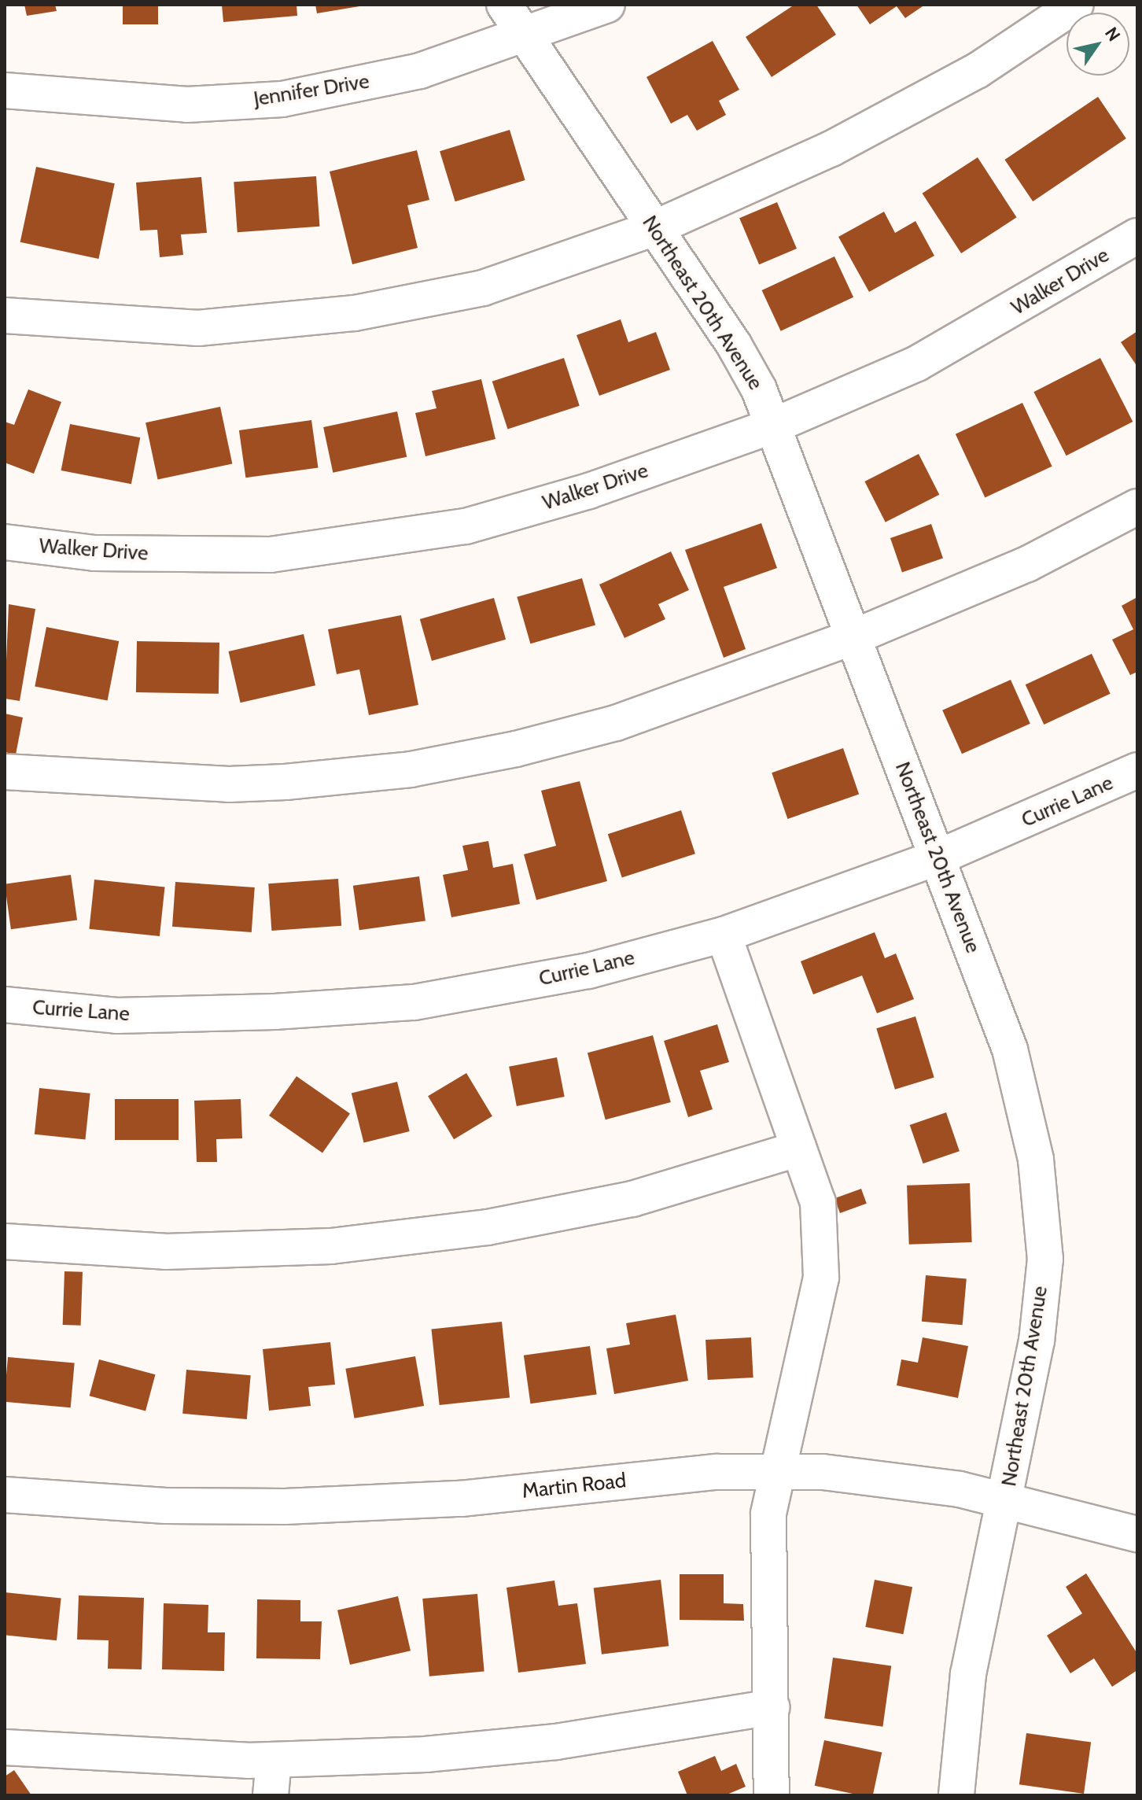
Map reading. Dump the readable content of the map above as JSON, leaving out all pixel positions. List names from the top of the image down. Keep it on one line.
{"streets":{"street":["Jennifer Drive","Walker Drive","Northeast 20th Avenue","Currie Lane","Martin Road"]},"crossings":[["Jennifer Drive","Northeast 20th Avenue"],["Walker Drive","Northeast 20th Avenue"],["Northeast 20th Avenue","Currie Lane"],["Northeast 20th Avenue","Martin Road"]],"north":"top right"}
